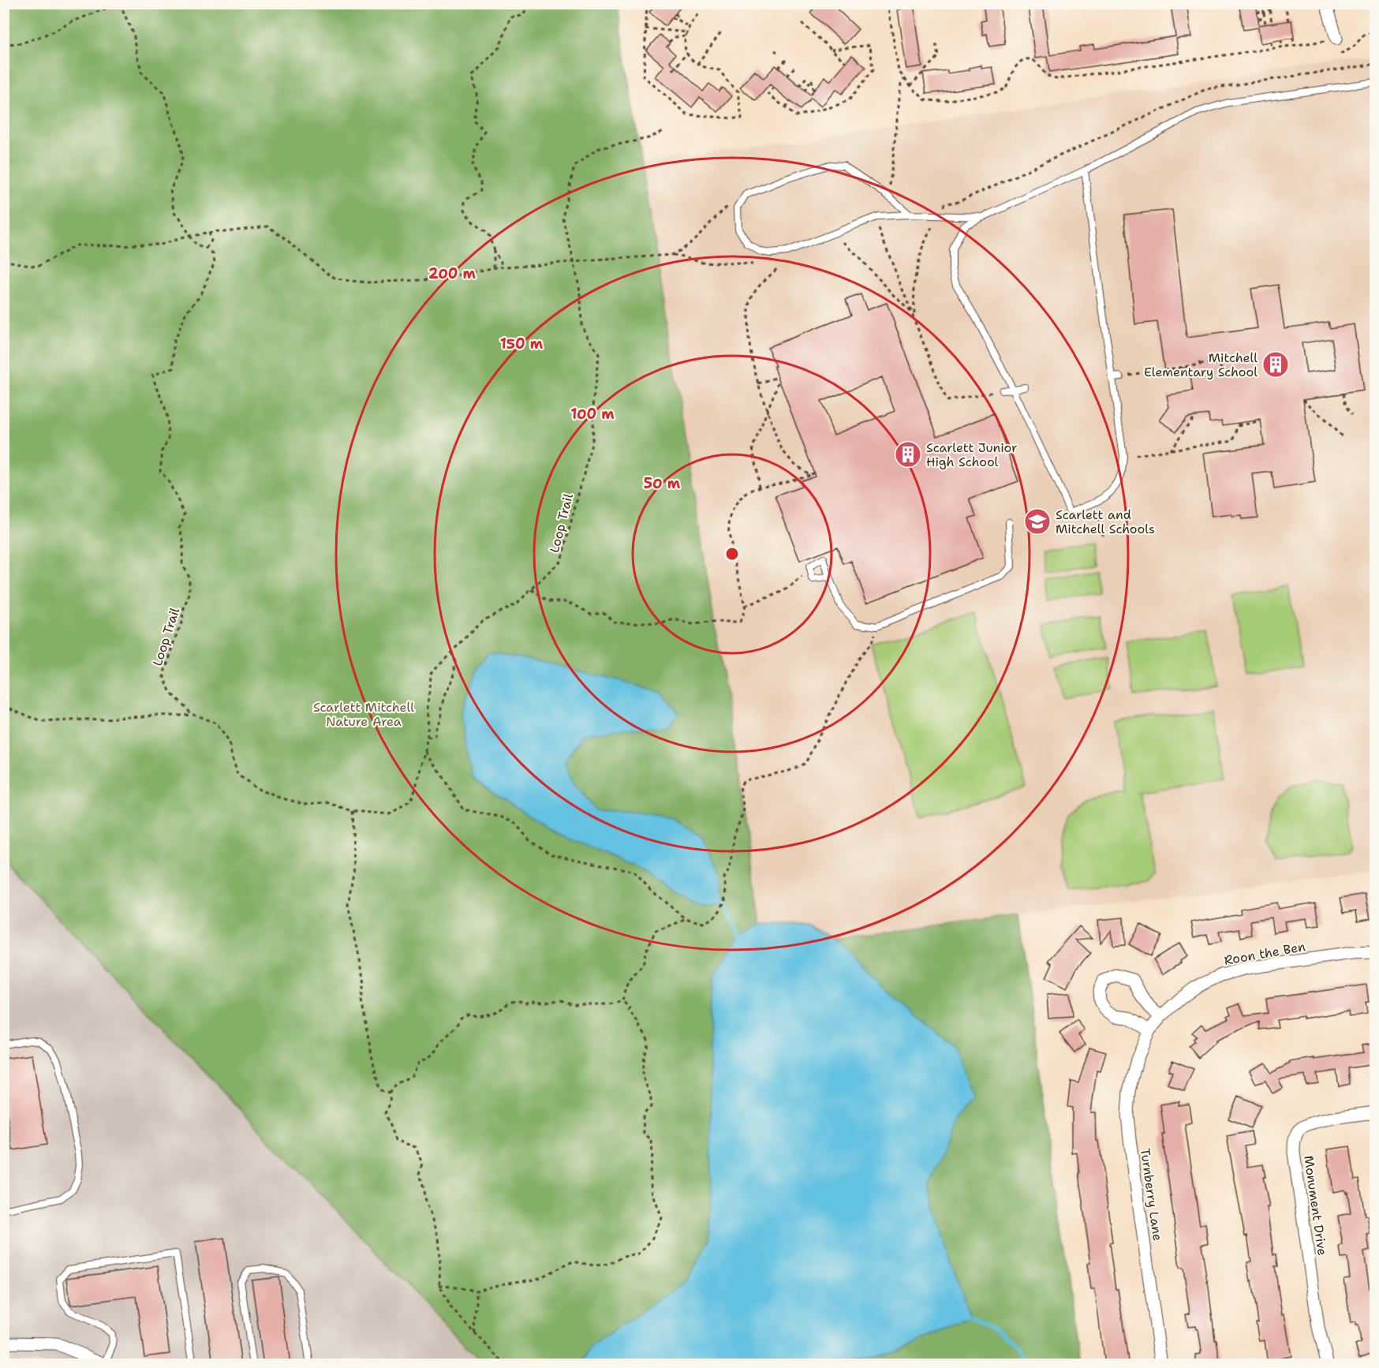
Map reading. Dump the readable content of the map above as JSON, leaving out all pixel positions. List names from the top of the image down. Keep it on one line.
{"streets":{"street":["Roon the Ben","Turnberry Lane","Monument Drive"],"path":["Loop Trail"]},"crossings":[["Roon the Ben","Turnberry Lane"]],"parks":["Scarlett Mitchell Nature Area"],"places":{"building":["Mitchell Elementary School","Scarlett Junior High School"],"school or university":["Scarlett and Mitchell Schools"]},"rings":["200 m","150 m","100 m","50 m"]}
